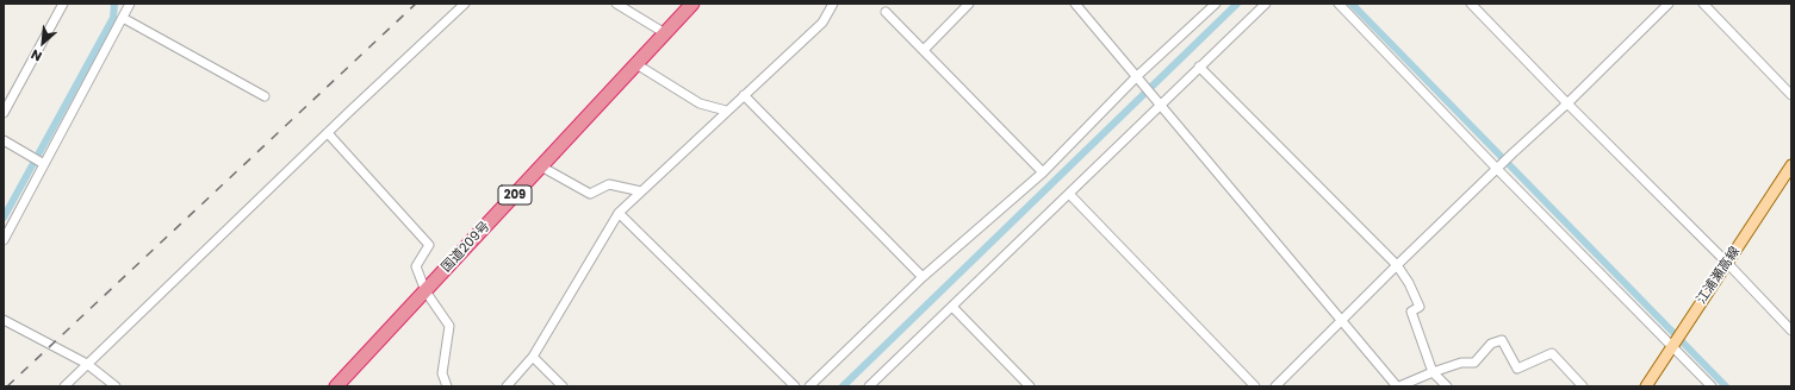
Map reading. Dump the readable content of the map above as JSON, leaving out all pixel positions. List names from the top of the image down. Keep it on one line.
{"streets":{"highway":["209","国道209号"],"main road":["江浦瀬高線"]},"north":"bottom left"}
